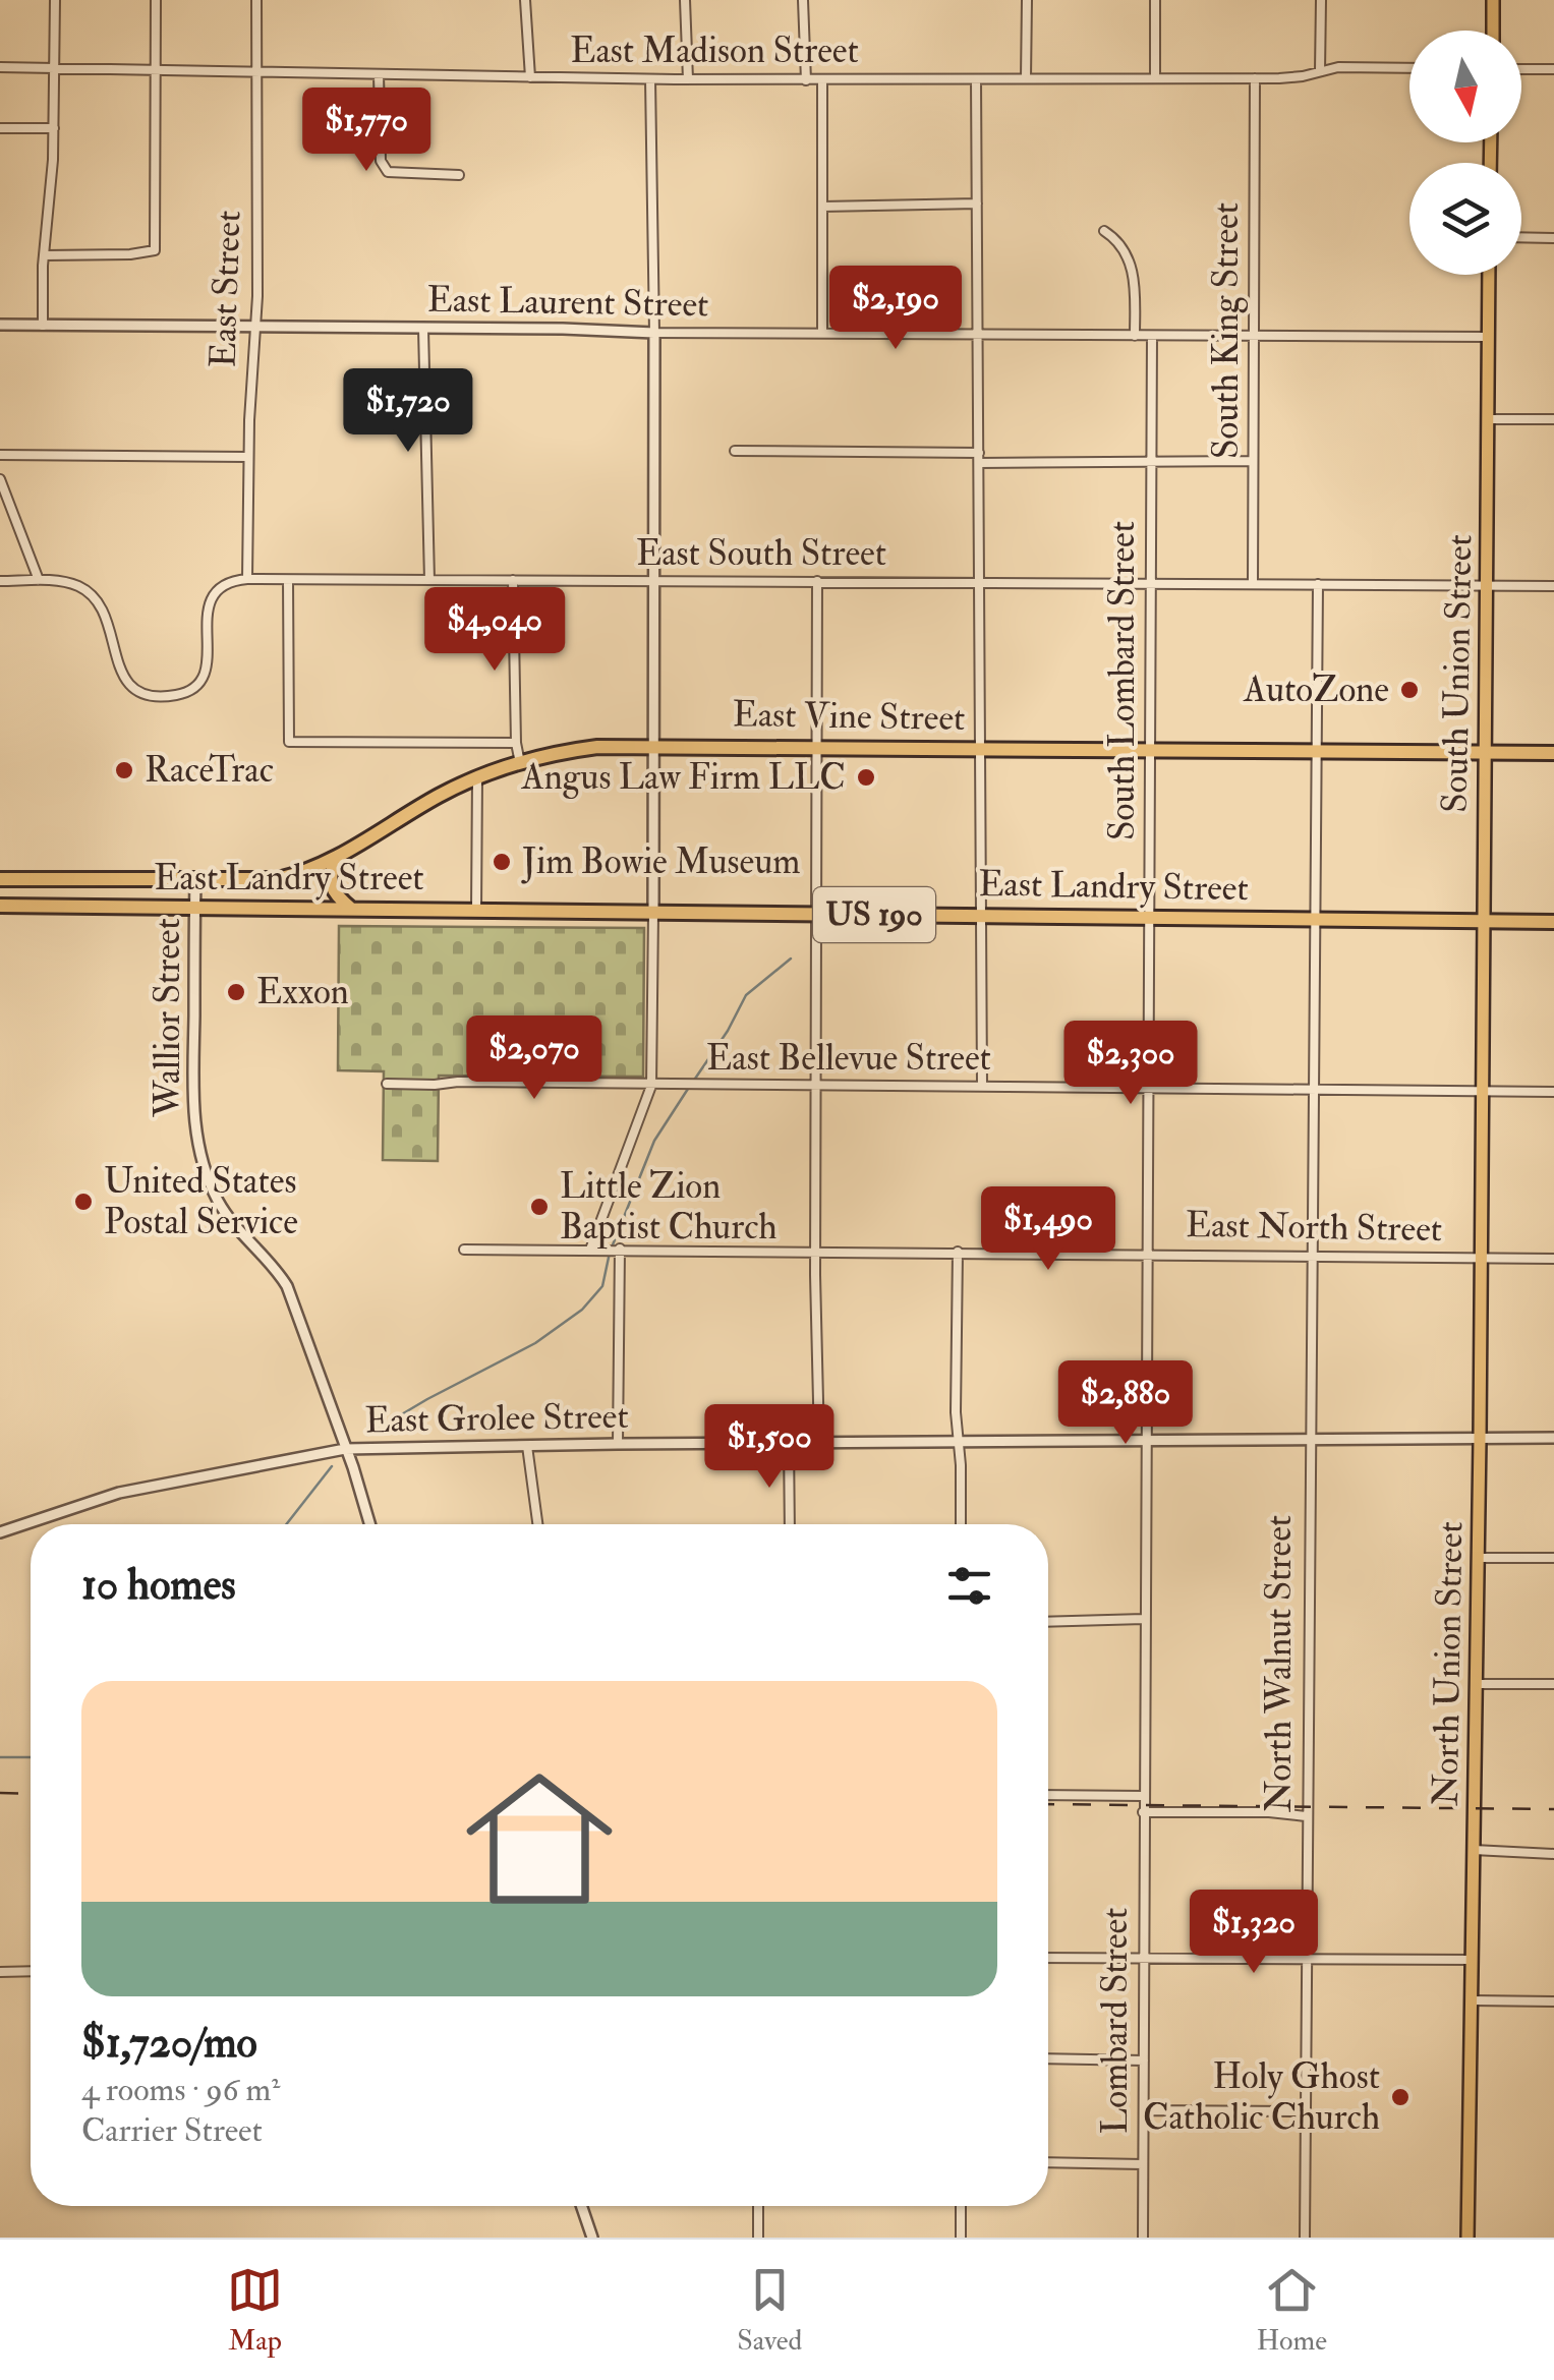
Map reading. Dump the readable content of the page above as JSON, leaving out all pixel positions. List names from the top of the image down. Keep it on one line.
{"streets":{"highway":["East Vine Street","East Landry Street","US 190"],"main road":["South Union Street","North Union Street"],"street":["East Madison Street","East Street","East Laurent Street","South King Street","East South Street","South Lombard Street","Wallior Street","East Bellevue Street","East North Street","East Grolee Street","North Walnut Street","Lombard Street"]},"crossings":[["East Madison Street","East Street"],["East Madison Street","South King Street"],["East Street","East Laurent Street"],["East Street","East South Street"],["East Laurent Street","South Lombard Street"],["South King Street","East South Street"],["East South Street","South Union Street"],["East South Street","South Lombard Street"],["East South Street","North Walnut Street"],["South Union Street","East Vine Street"],["South Union Street","East Landry Street"],["South Union Street","East Bellevue Street"],["South Union Street","North Union Street"],["South Lombard Street","East Vine Street"],["South Lombard Street","East Landry Street"],["South Lombard Street","East Bellevue Street"],["South Lombard Street","East North Street"],["South Lombard Street","East Grolee Street"],["South Lombard Street","Lombard Street"],["East Vine Street","Wallior Street"],["East Vine Street","North Walnut Street"],["East Landry Street","Wallior Street"],["East Landry Street","North Walnut Street"],["Wallior Street","East Grolee Street"],["East Bellevue Street","North Walnut Street"],["East Bellevue Street","North Union Street"],["East North Street","North Walnut Street"],["East North Street","North Union Street"],["East Grolee Street","North Walnut Street"],["East Grolee Street","North Union Street"],["East Grolee Street","Lombard Street"]],"places":["AutoZone","RaceTrac","Angus Law Firm LLC","Jim Bowie Museum","Exxon","United States Postal Service","Little Zion Baptist Church","Holy Ghost Catholic Church"],"north":"bottom","page":{"price":["$1,770","$2,190","$1,720","$4,040","$2,070","$2,300","$1,490","$2,880","$1,500","$1,320"],"heading":"10 homes","list":[{"name":"$1,720/mo","note":"4 rooms · 96 m² · Carrier Street"}],"tabs":["Map","Saved","Home"]}}
